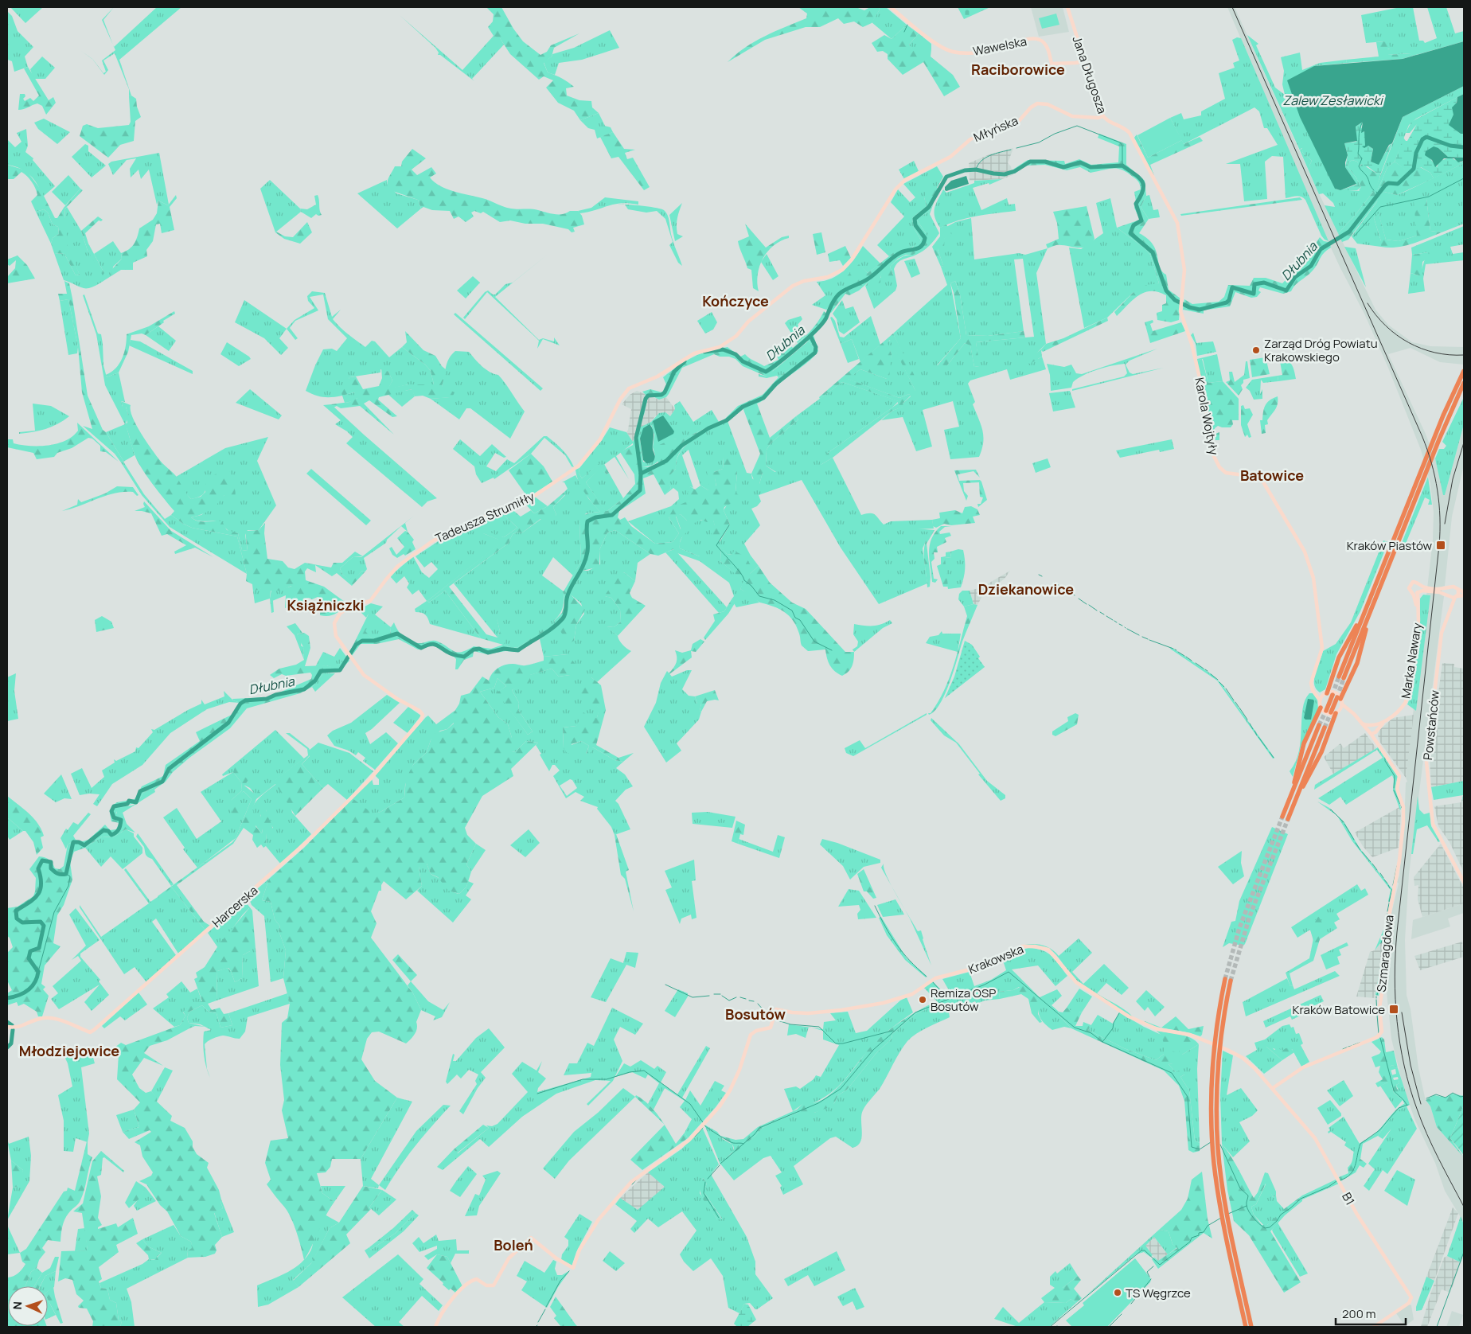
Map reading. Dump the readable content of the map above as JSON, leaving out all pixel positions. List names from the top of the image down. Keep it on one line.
{"streets":{"street":["Wawelska","Jana Długosza","Młyńska","Karola Wojtyły","Tadeusza Strumiłły","Marka Nawary","Powstańców","Harcerska","Szmaragdowa","Krakowska","B1"]},"crossings":[["Wawelska","Jana Długosza"],["Jana Długosza","Młyńska"],["Jana Długosza","Karola Wojtyły"],["Młyńska","Tadeusza Strumiłły"],["Tadeusza Strumiłły","Harcerska"],["Marka Nawary","Szmaragdowa"],["Szmaragdowa","Krakowska"],["Krakowska","B1"]],"districts":["Raciborowice","Kończyce","Batowice","Dziekanowice","Książniczki","Bosutów","Młodziejowice","Boleń"],"water":["Zalew Zesławicki","Dłubnia"],"places":{"other":["Zarząd Dróg Powiatu Krakowskiego","Remiza OSP Bosutów","TS Węgrzce"],"transit":["Kraków Piastów","Kraków Batowice"]},"scale_bar":"200 m","north":"left"}
